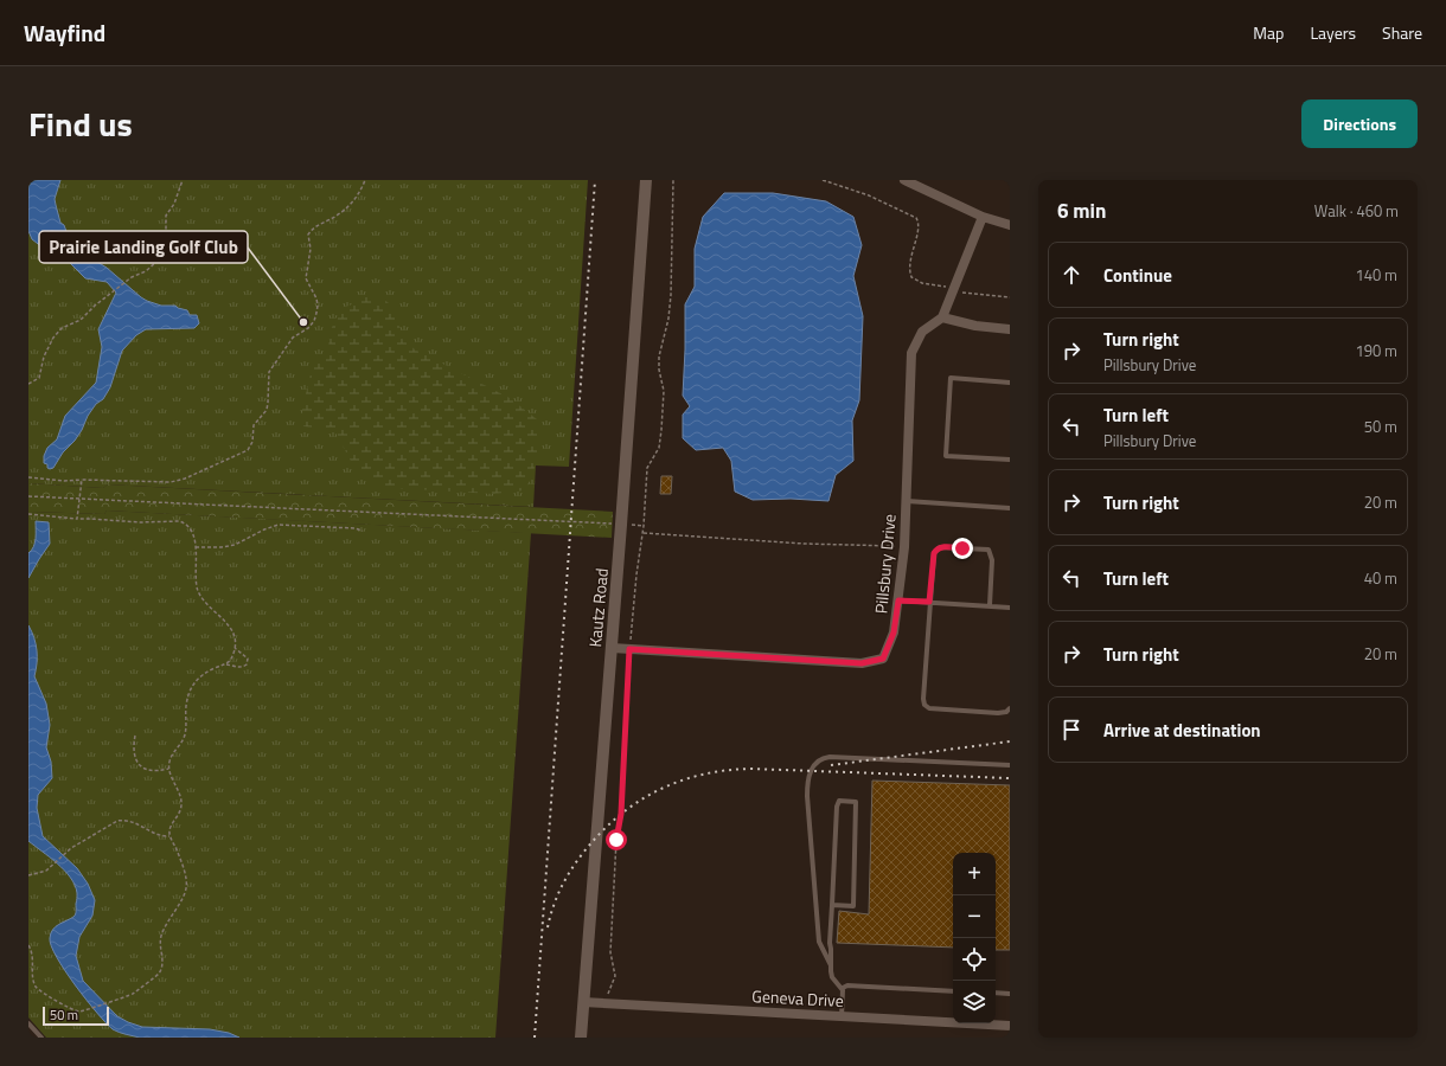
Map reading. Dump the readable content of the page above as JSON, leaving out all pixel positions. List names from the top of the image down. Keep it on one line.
{"streets":{"street":["Pillsbury Drive","Kautz Road","Geneva Drive"]},"crossings":[["Pillsbury Drive","Kautz Road"],["Kautz Road","Geneva Drive"]],"places":["Prairie Landing Golf Club"],"scale_bar":"50 m","page":{"header":"Wayfind","nav":["Map","Layers","Share"],"title":"Find us","buttons":"Directions","heading":["6 min","Walk · 460 m"],"list":[["Continue","140 m"],["Turn right","Pillsbury Drive","190 m"],["Turn left","Pillsbury Drive","50 m"],["Turn right","20 m"],["Turn left","40 m"],["Turn right","20 m"],"Arrive at destination"],"map_buttons":["+","−"],"scale":"50 m"}}
